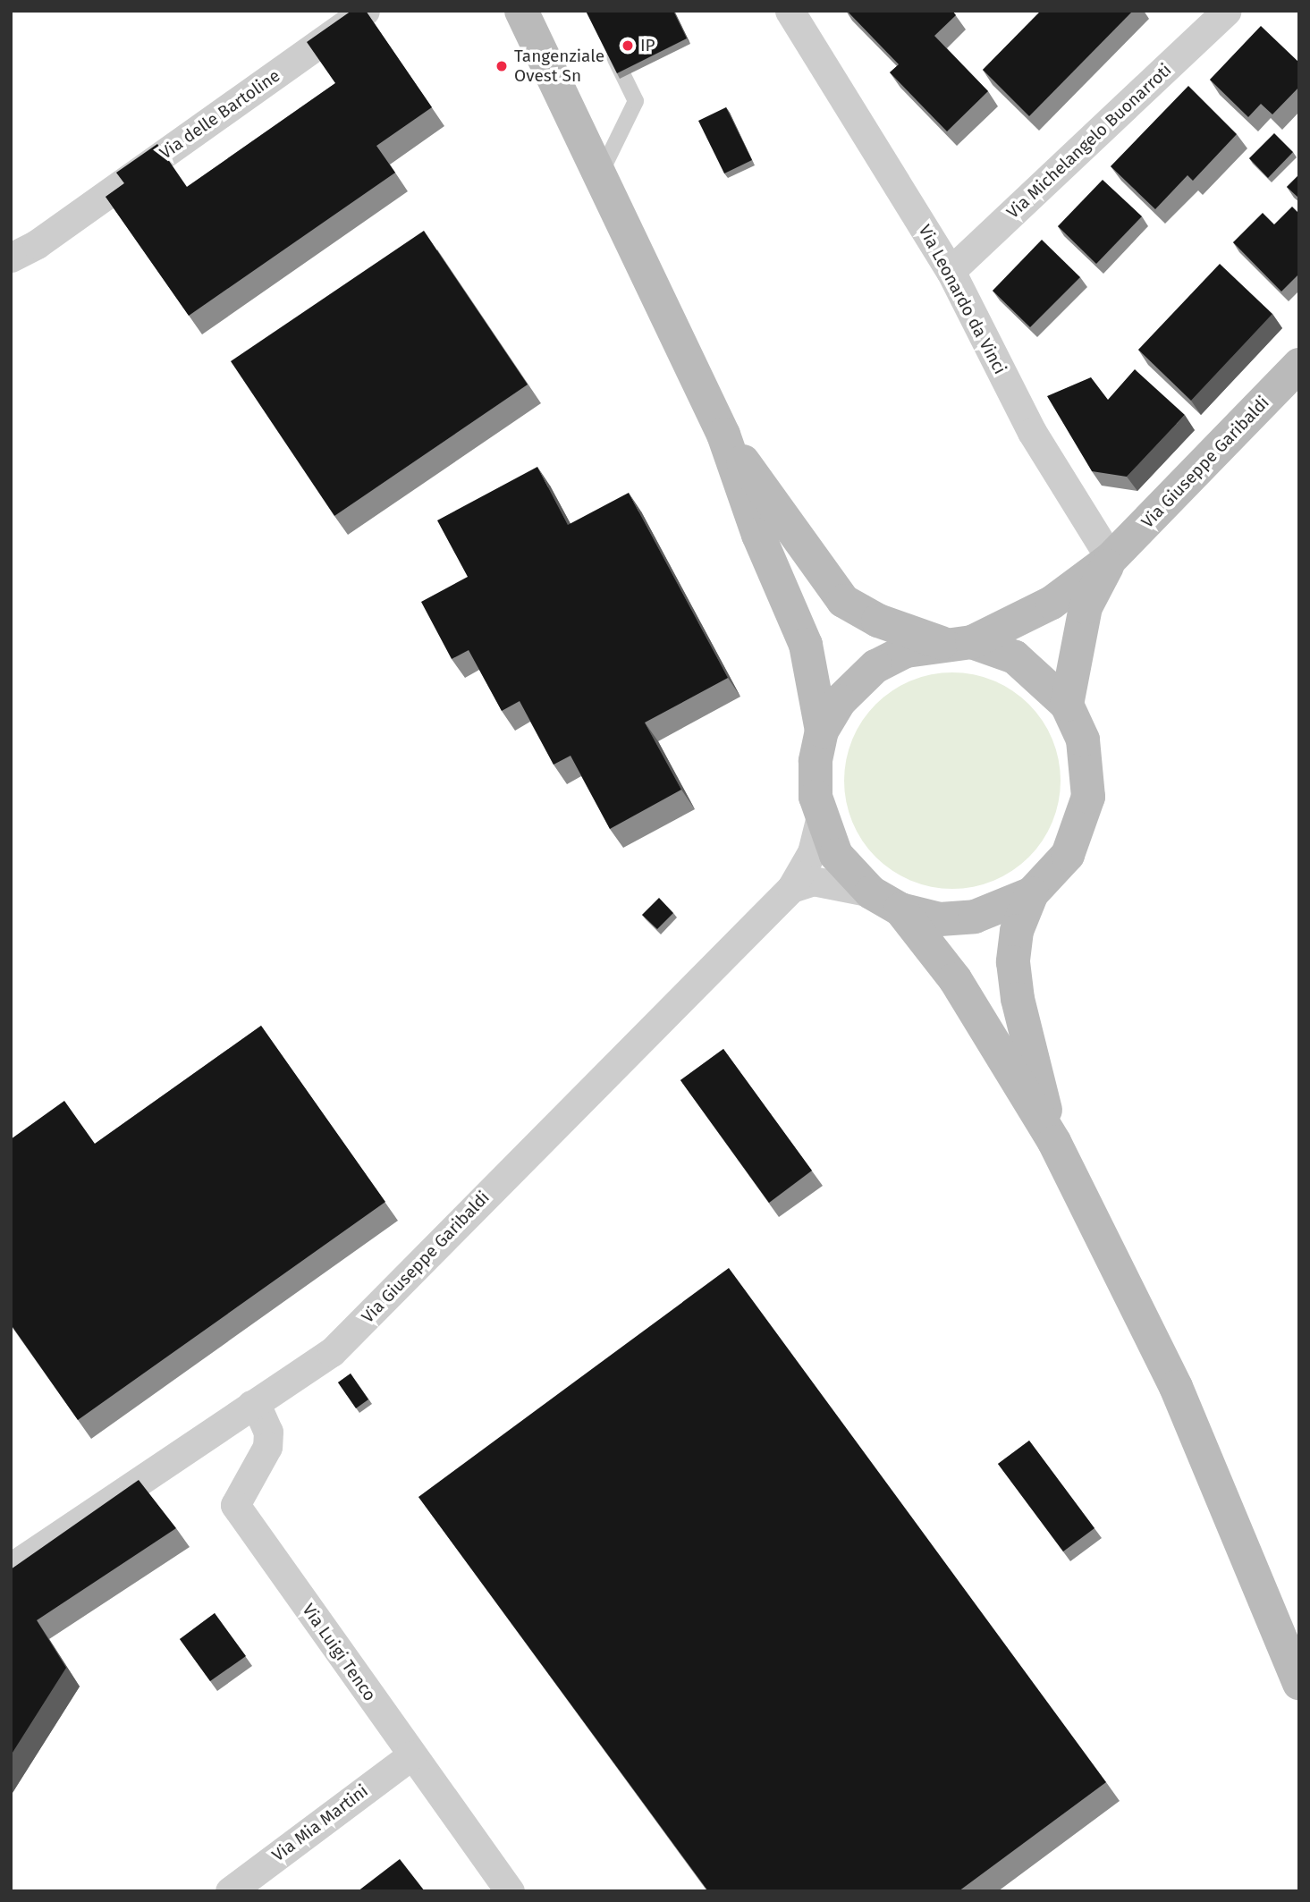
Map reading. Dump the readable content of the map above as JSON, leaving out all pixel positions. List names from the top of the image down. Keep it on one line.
{"streets":{"main road":["Via Giuseppe Garibaldi"],"street":["Via delle Bartoline","Via Michelangelo Buonarroti","Via Leonardo da Vinci","Via Luigi Tenco","Via Mia Martini"]},"crossings":[["Via Michelangelo Buonarroti","Via Leonardo da Vinci"],["Via Leonardo da Vinci","Via Giuseppe Garibaldi"],["Via Giuseppe Garibaldi","Via Luigi Tenco"],["Via Luigi Tenco","Via Mia Martini"]],"places":["IP","Tangenziale Ovest Sn"]}
